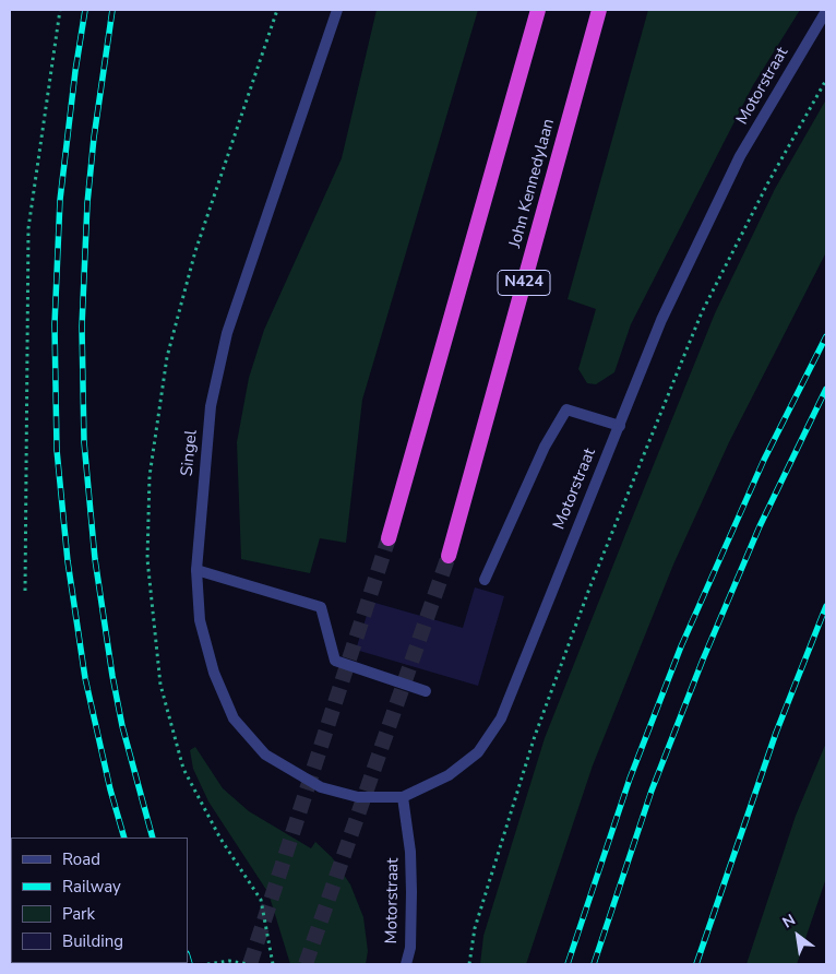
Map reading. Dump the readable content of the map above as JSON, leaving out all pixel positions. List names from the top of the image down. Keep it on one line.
{"streets":{"highway":["John Kennedylaan","N424"],"street":["Motorstraat","Singel"]},"crossings":[["Motorstraat","Singel"]],"legend":["Road","Railway","Park","Building"],"north":"top left"}
